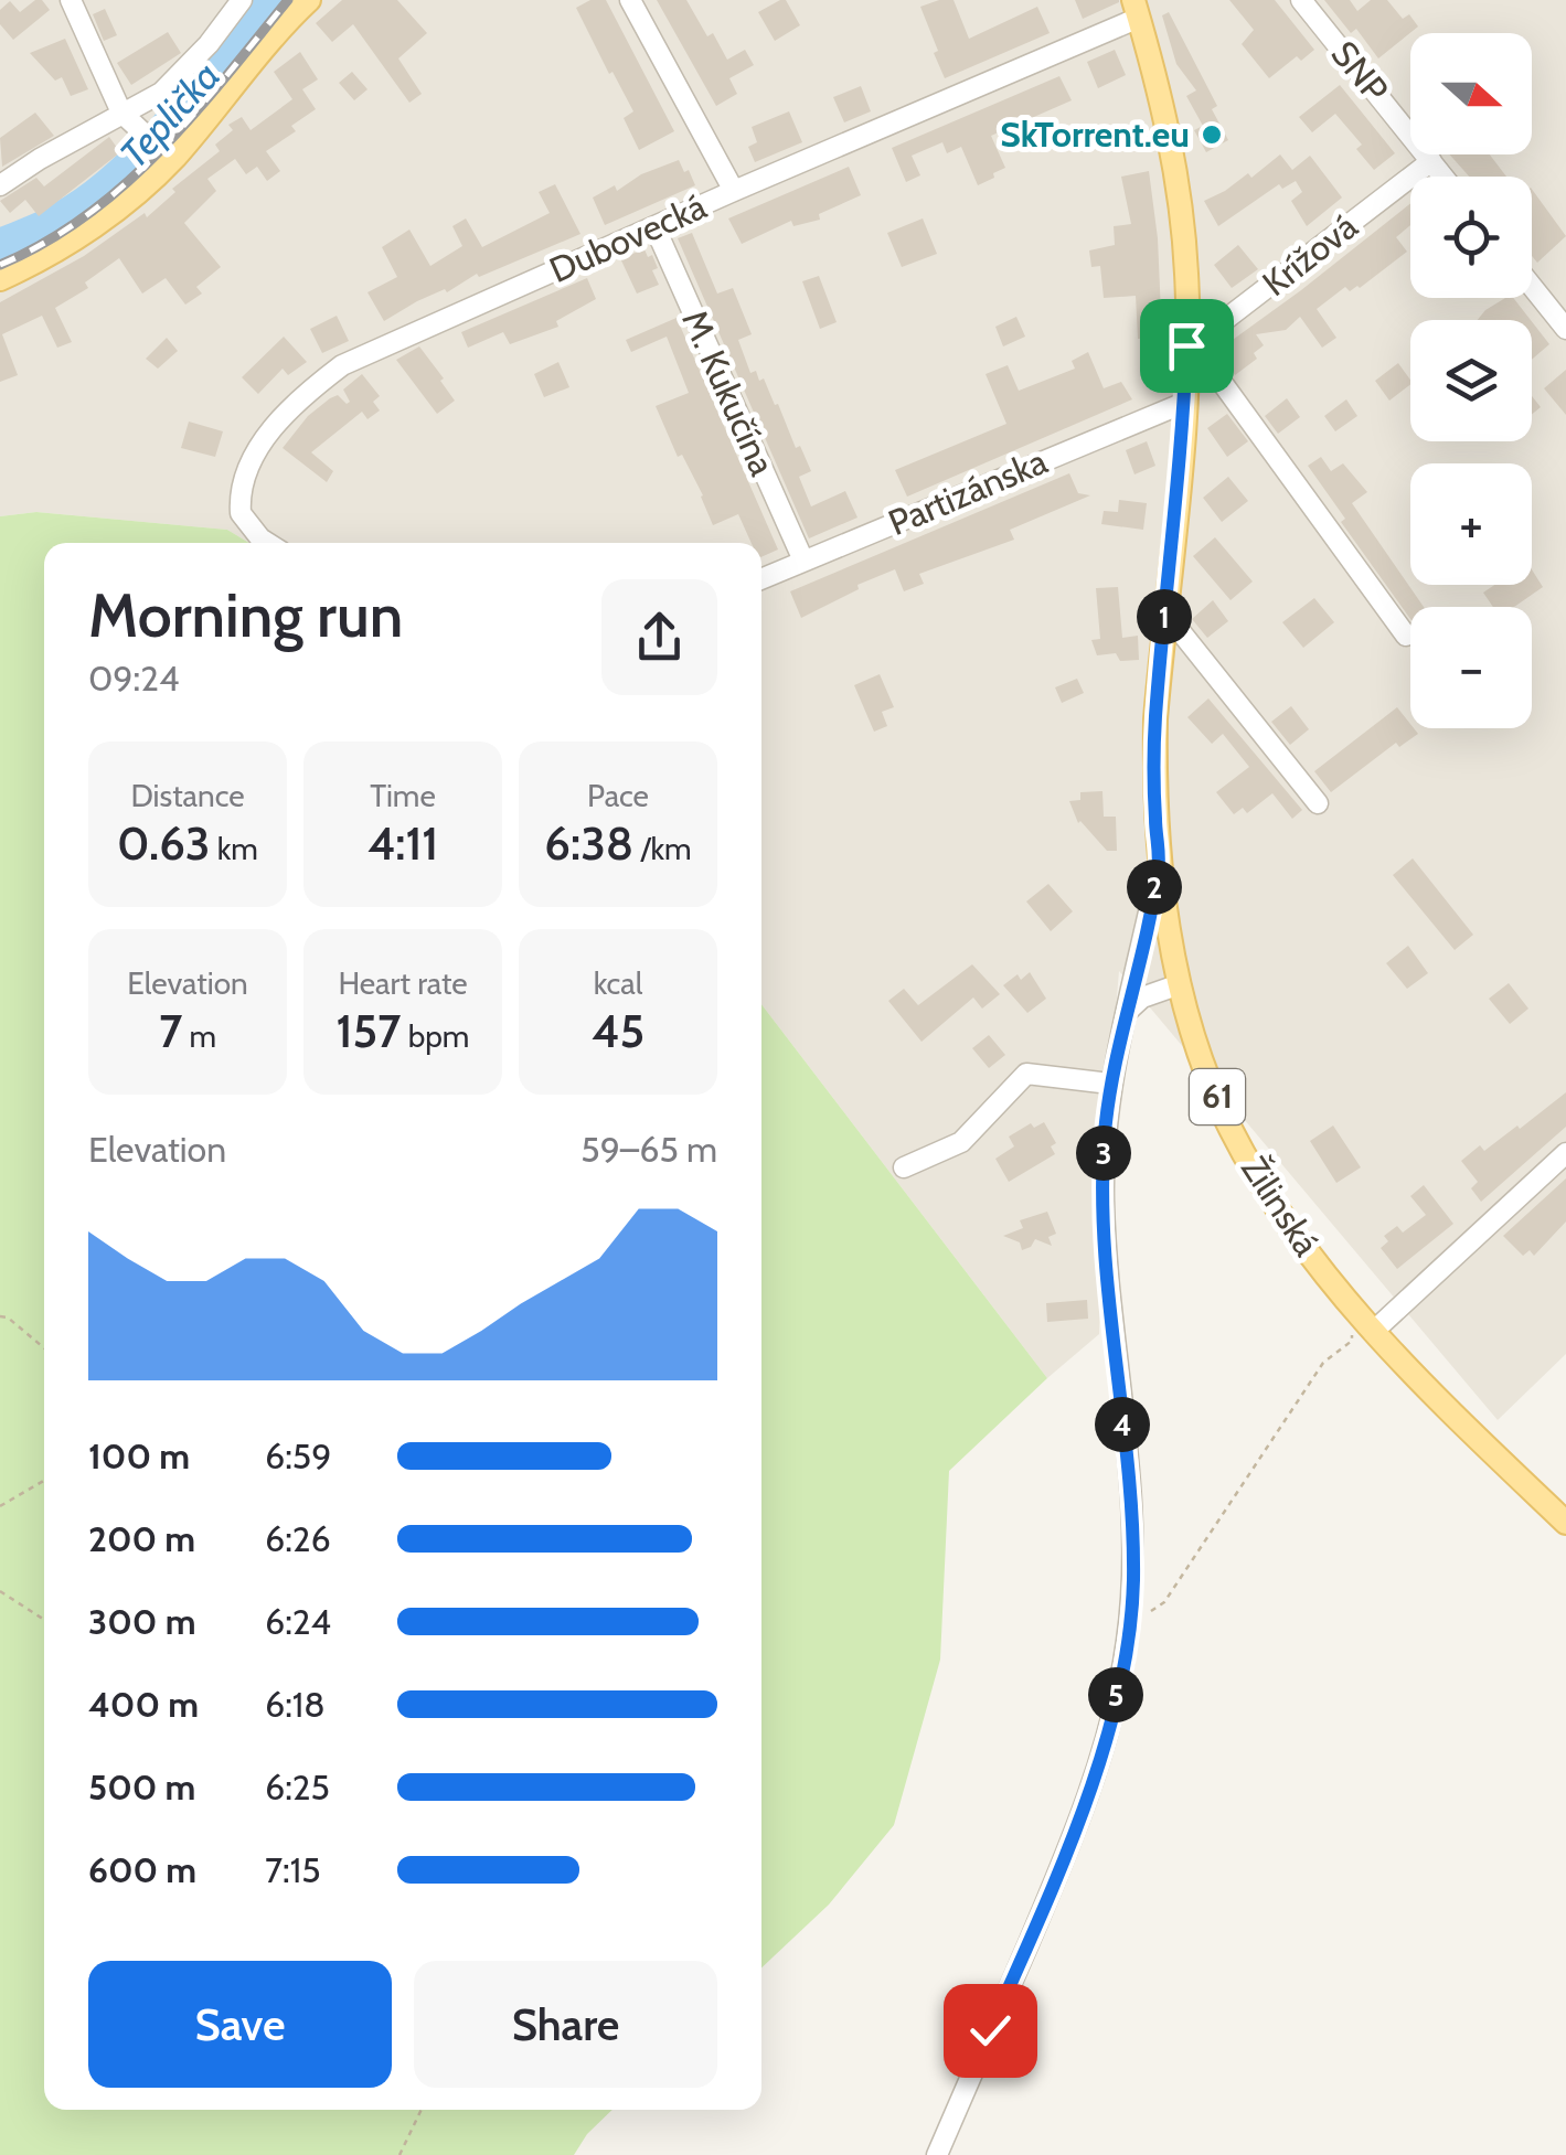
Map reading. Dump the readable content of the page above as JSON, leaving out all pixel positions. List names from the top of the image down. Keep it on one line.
{"streets":{"main road":["61","Žilinská"],"street":["SNP","Dubovecká","Krížová","M. Kukučína","Partizánska"]},"crossings":[["SNP","Krížová"],["Dubovecká","M. Kukučína"],["Dubovecká","Žilinská"],["Krížová","Žilinská"],["M. Kukučína","Partizánska"],["Partizánska","Žilinská"],["61","Žilinská"]],"water":["Teplička"],"places":["SkTorrent.eu"],"north":"right","page":{"map_buttons":["+","−"],"heading":["Morning run","09:24"],"pins":["1","2","3","4","5"],"stats":[["Distance","0.63 km"],["Time","4:11"],["Pace","6:38 /km"],["Elevation","7 m"],["Heart rate","157 bpm"],["kcal","45"]],"chart":["Elevation","59–65 m"],"list":[{"name":"100 m","note":"6:59"},{"name":"200 m","note":"6:26"},{"name":"300 m","note":"6:24"},{"name":"400 m","note":"6:18"},{"name":"500 m","note":"6:25"},{"name":"600 m","note":"7:15"}],"buttons":["Save","Share"]}}
